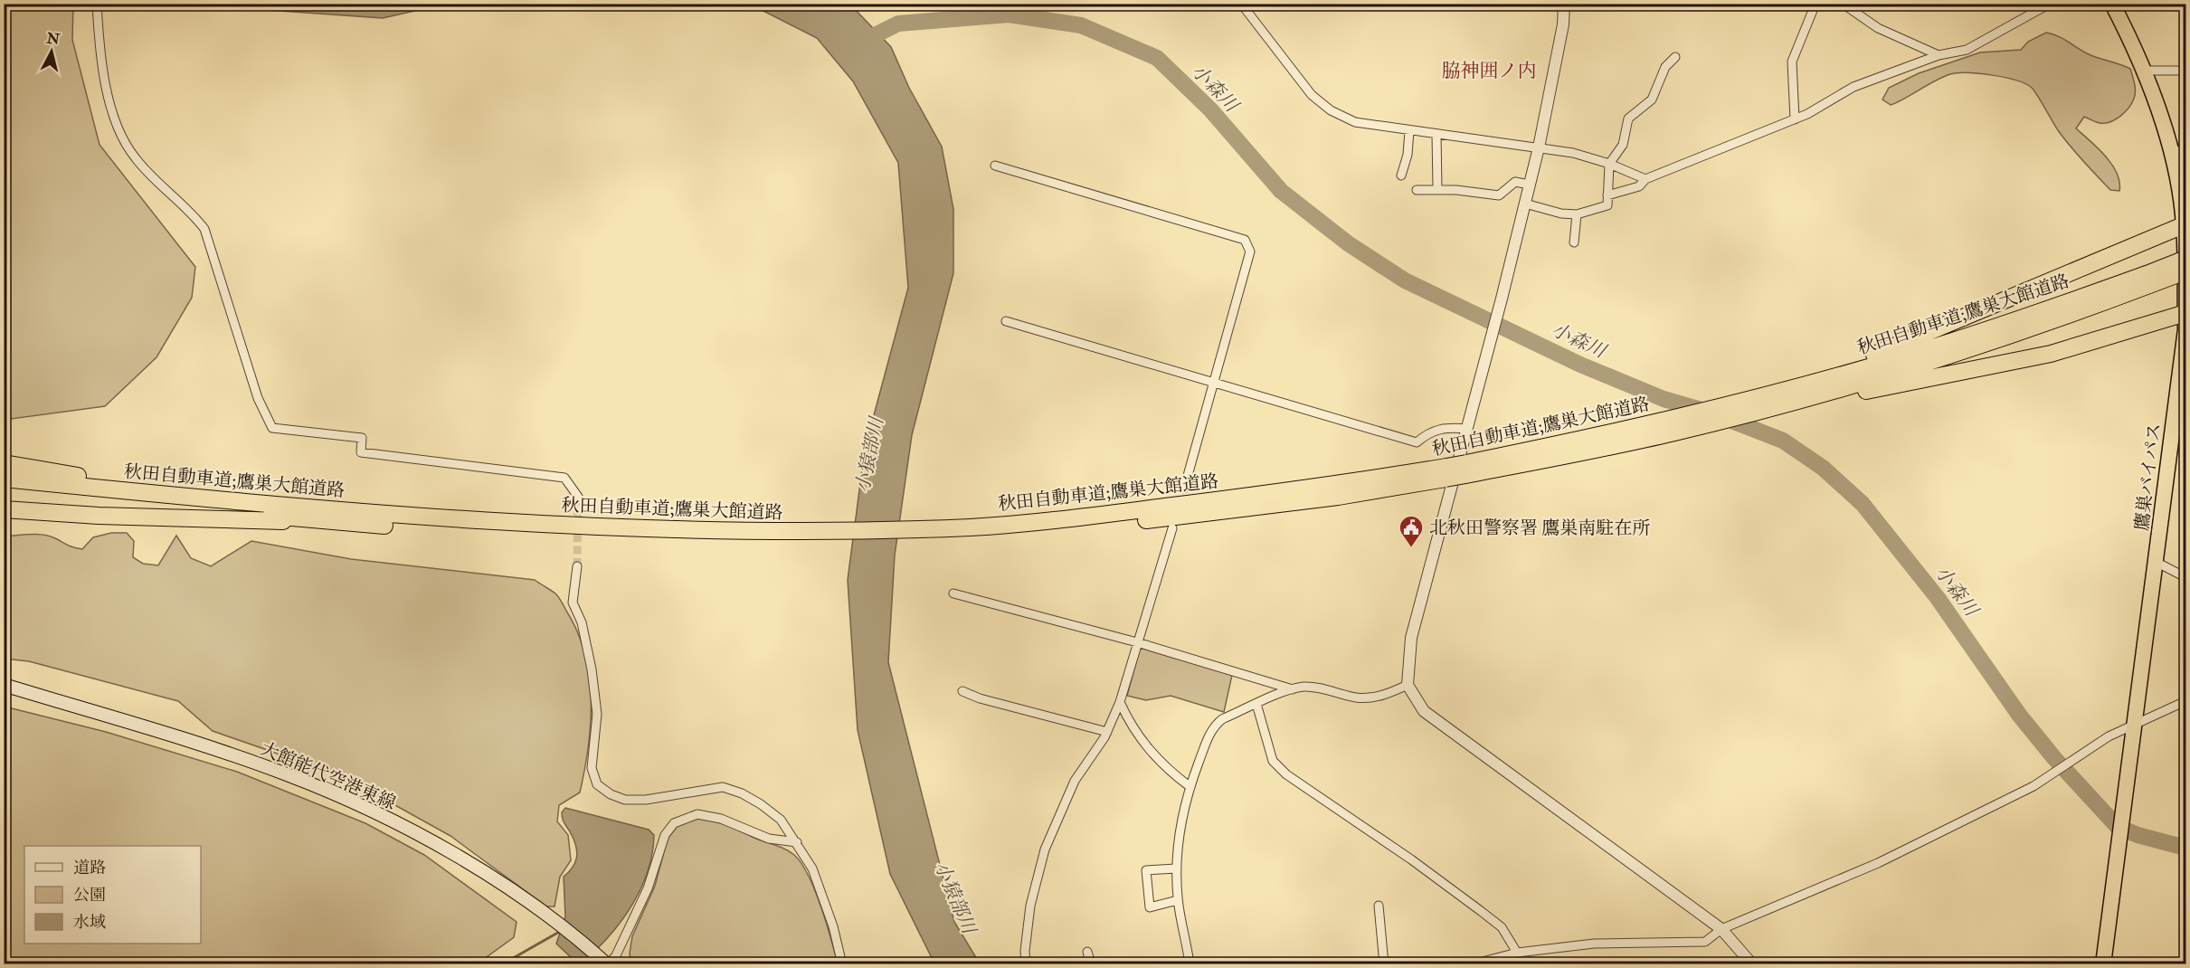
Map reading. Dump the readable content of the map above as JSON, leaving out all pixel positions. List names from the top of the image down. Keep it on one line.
{"streets":{"highway":["秋田自動車道;鷹巣大館道路","鷹巣バイパス"],"main road":["大館能代空港東線"]},"districts":["脇神囲ノ内"],"water":["小森川","小猿部川"],"places":{"public building":["北秋田警察署 鷹巣南駐在所"]},"legend":["道路","公園","水域"],"north":"top"}
